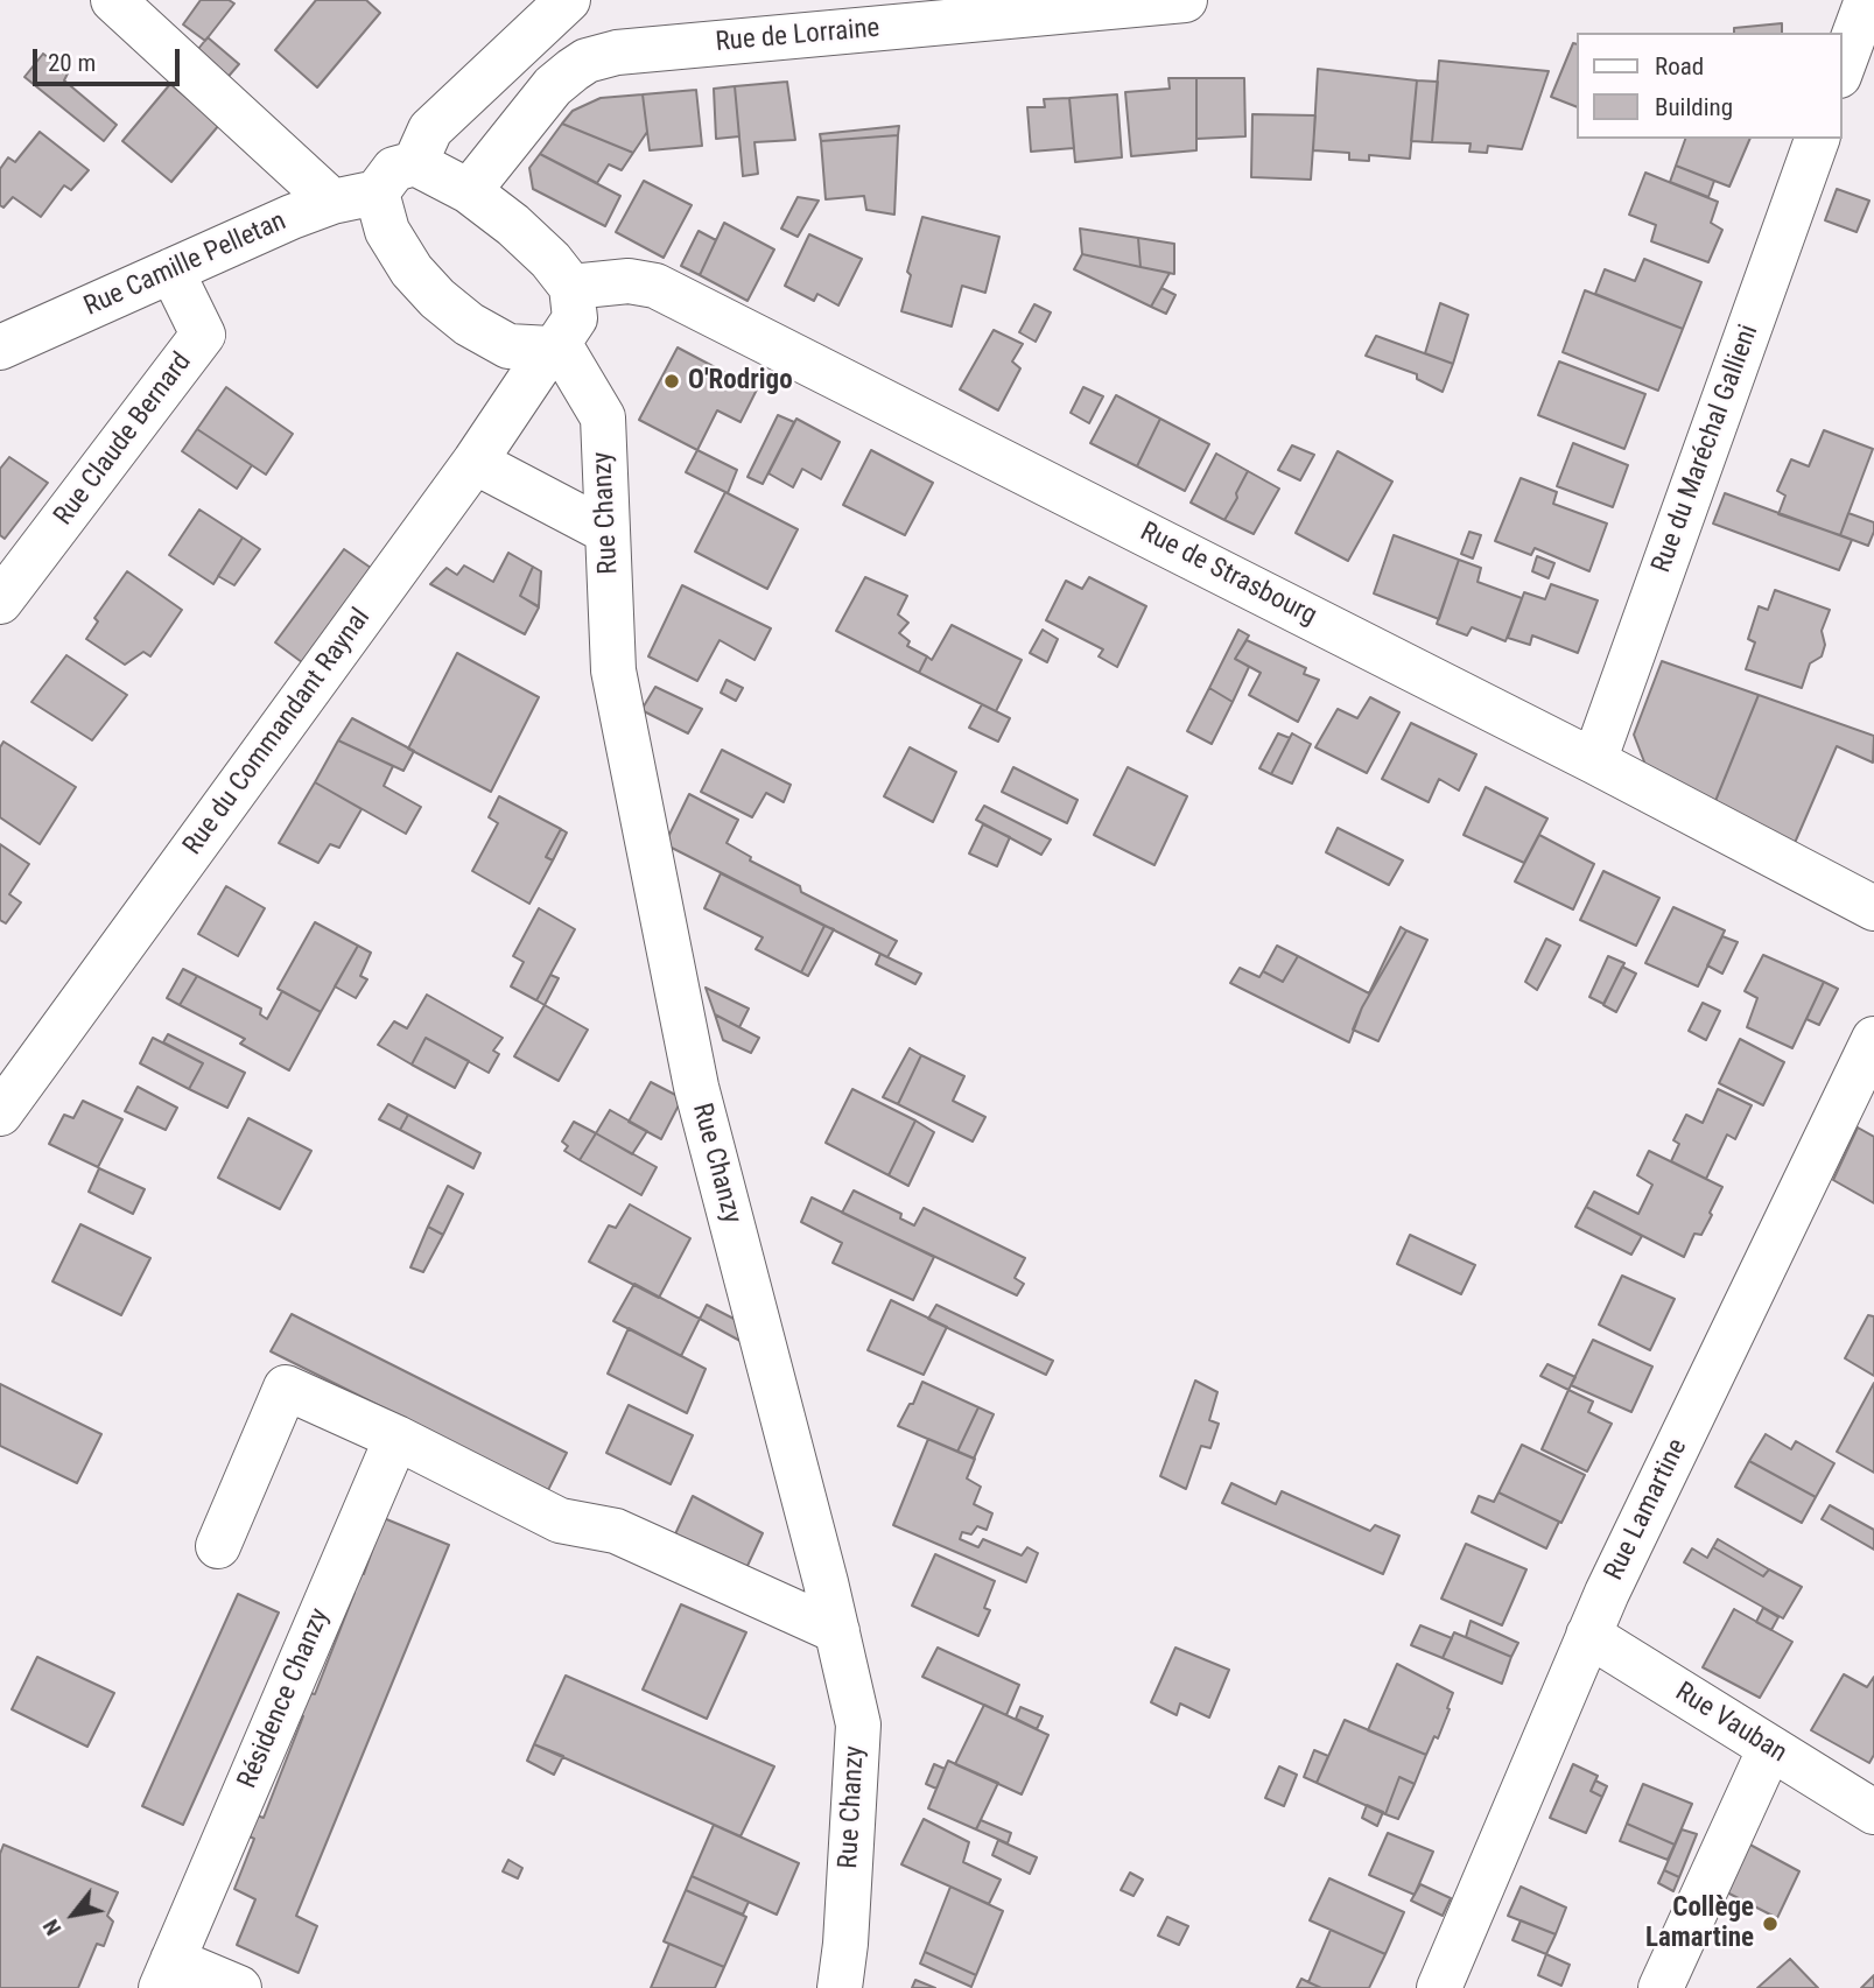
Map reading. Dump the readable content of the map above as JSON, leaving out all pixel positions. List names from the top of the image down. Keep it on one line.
{"streets":{"street":["Rue de Lorraine","Rue Camille Pelletan","Rue Claude Bernard","Rue du Maréchal Gallieni","Rue Chanzy","Rue de Strasbourg","Rue du Commandant Raynal","Rue Lamartine","Résidence Chanzy","Rue Vauban"]},"crossings":[["Rue Camille Pelletan","Rue Claude Bernard"],["Rue du Maréchal Gallieni","Rue de Strasbourg"],["Rue Chanzy","Rue du Commandant Raynal"],["Rue de Strasbourg","Rue du Commandant Raynal"],["Rue Lamartine","Rue Vauban"]],"places":["O'Rodrigo","Collège Lamartine"],"legend":["Road","Building"],"scale_bar":"20 m","north":"bottom left"}
